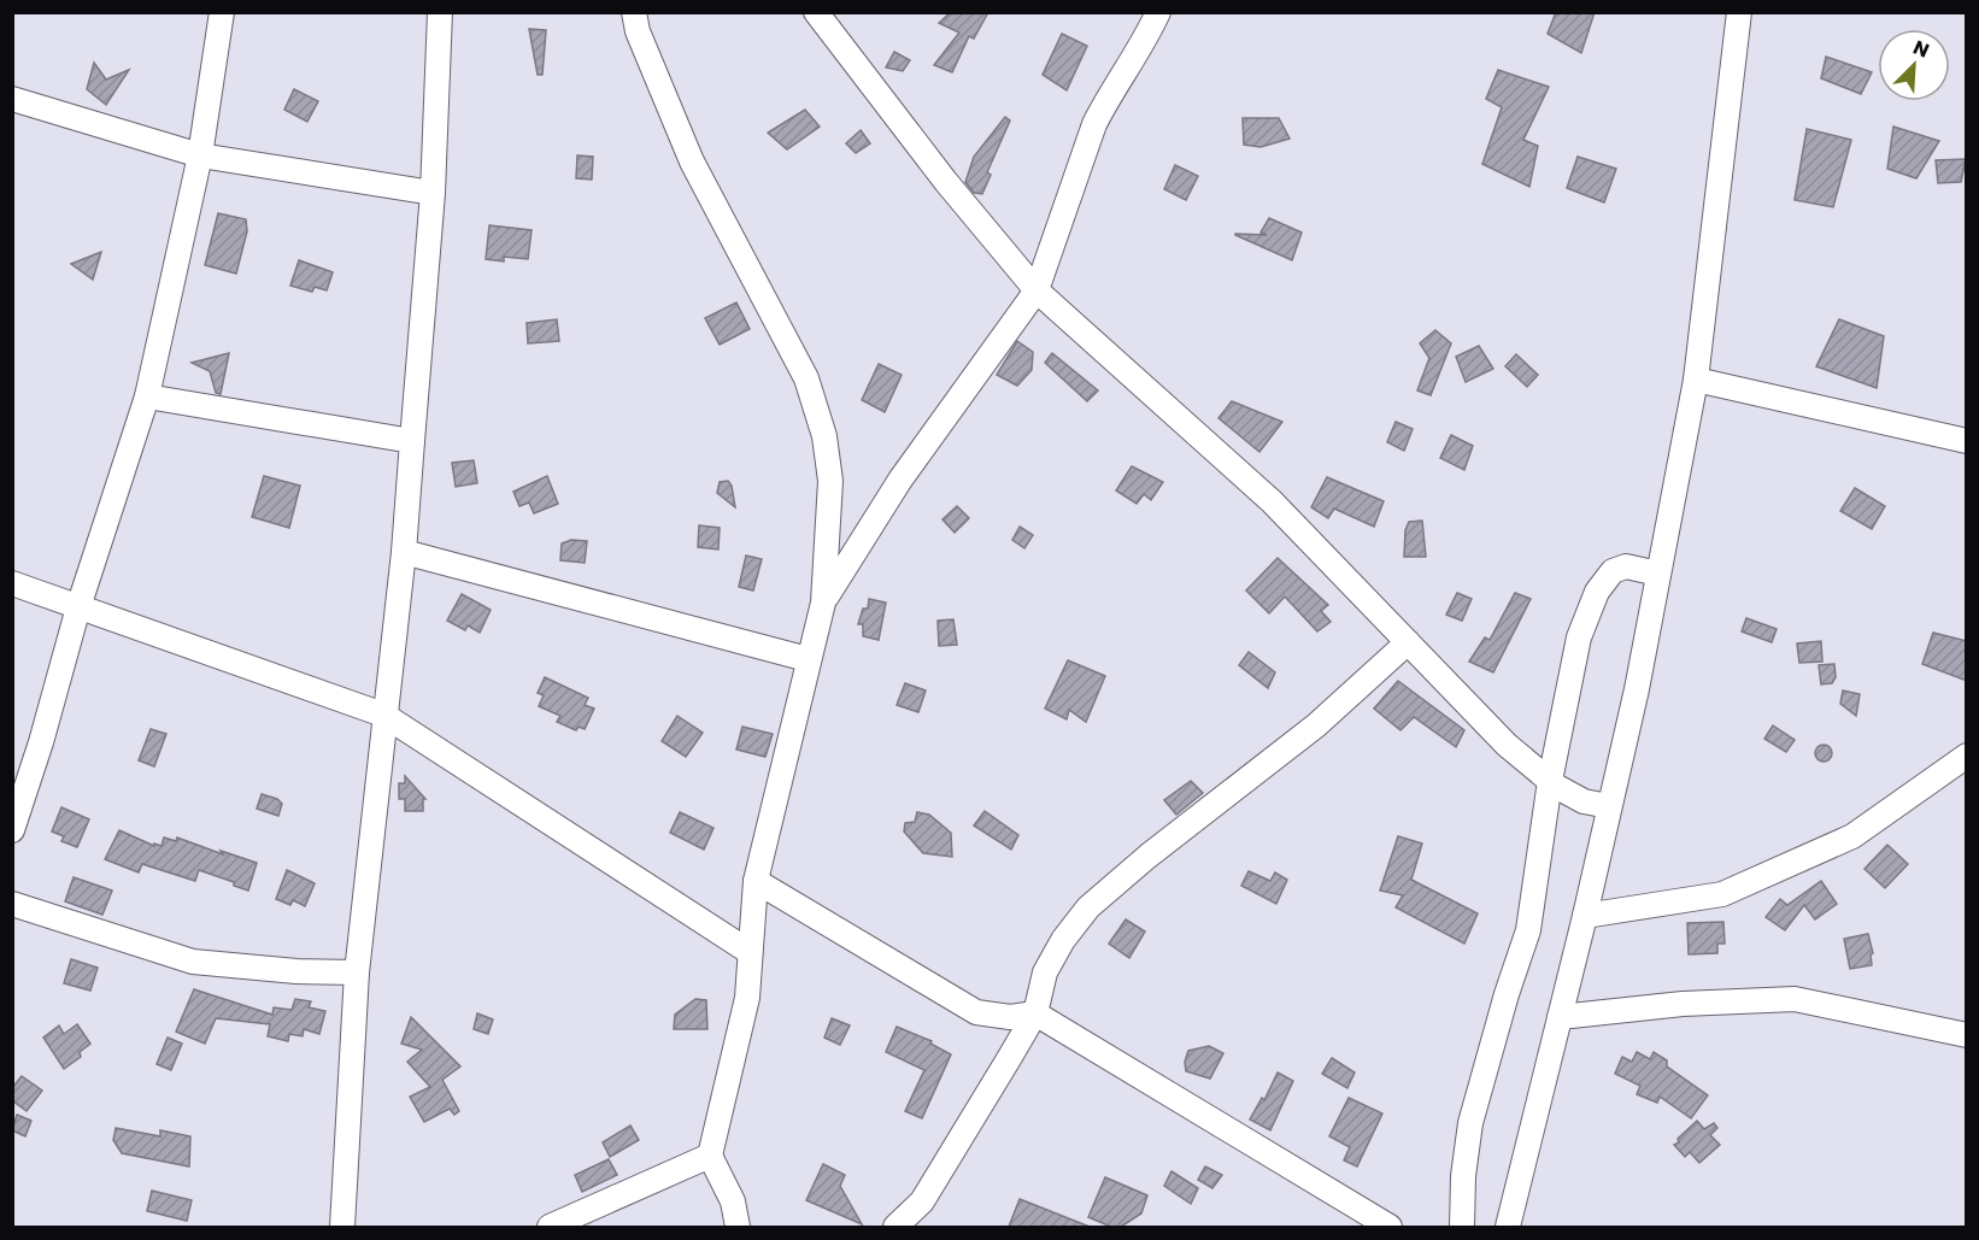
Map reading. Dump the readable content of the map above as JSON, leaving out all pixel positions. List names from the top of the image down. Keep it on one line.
{"north":"top right"}
